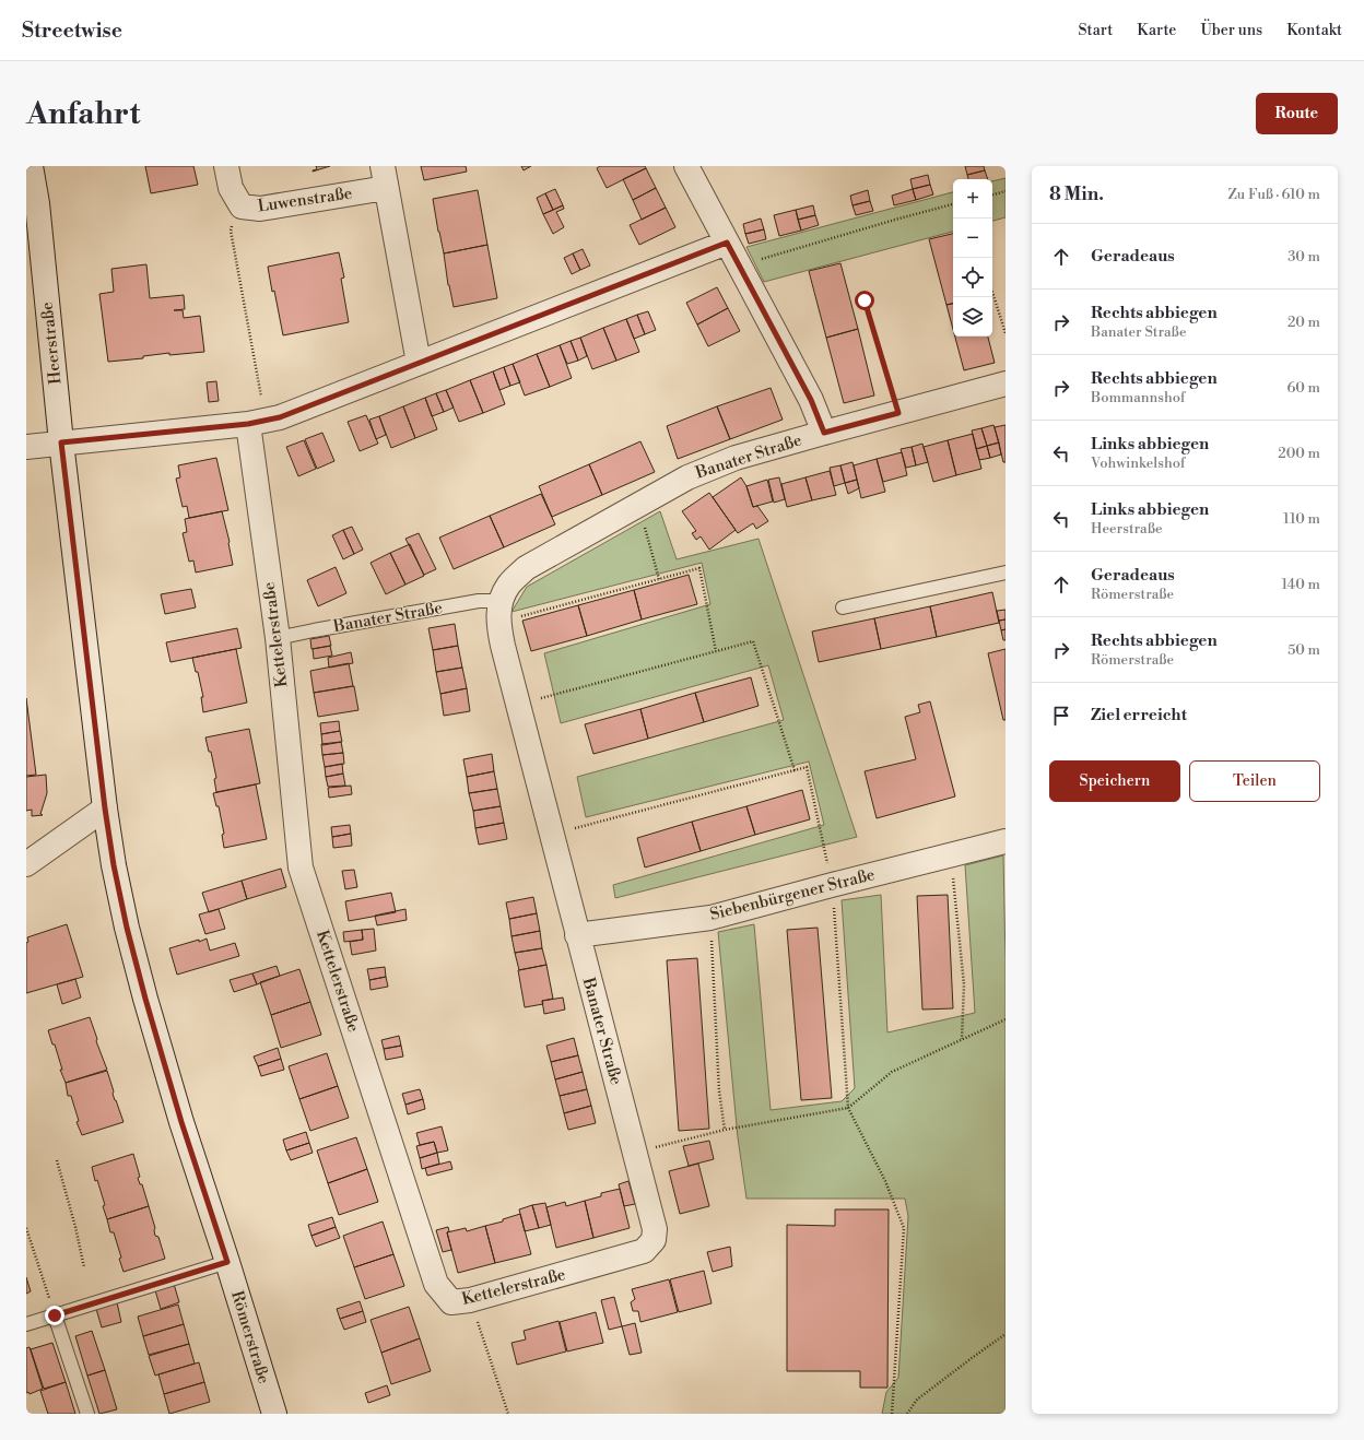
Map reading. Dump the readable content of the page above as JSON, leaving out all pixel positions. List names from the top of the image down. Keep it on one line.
{"streets":{"street":["Luwenstraße","Heerstraße","Banater Straße","Kettelerstraße","Siebenbürgener Straße","Römerstraße"]},"crossings":[["Heerstraße","Römerstraße"],["Banater Straße","Kettelerstraße"],["Banater Straße","Siebenbürgener Straße"]],"page":{"header":"Streetwise","nav":["Start","Karte","Über uns","Kontakt"],"buttons":["Route",["Speichern","Teilen"]],"title":"Anfahrt","heading":["8 Min.","Zu Fuß · 610 m"],"map_buttons":["+","−"],"list":[["Geradeaus","30 m"],["Rechts abbiegen","Banater Straße","20 m"],["Rechts abbiegen","Bommannshof","60 m"],["Links abbiegen","Vohwinkelshof","200 m"],["Links abbiegen","Heerstraße","110 m"],["Geradeaus","Römerstraße","140 m"],["Rechts abbiegen","Römerstraße","50 m"],"Ziel erreicht"]}}
